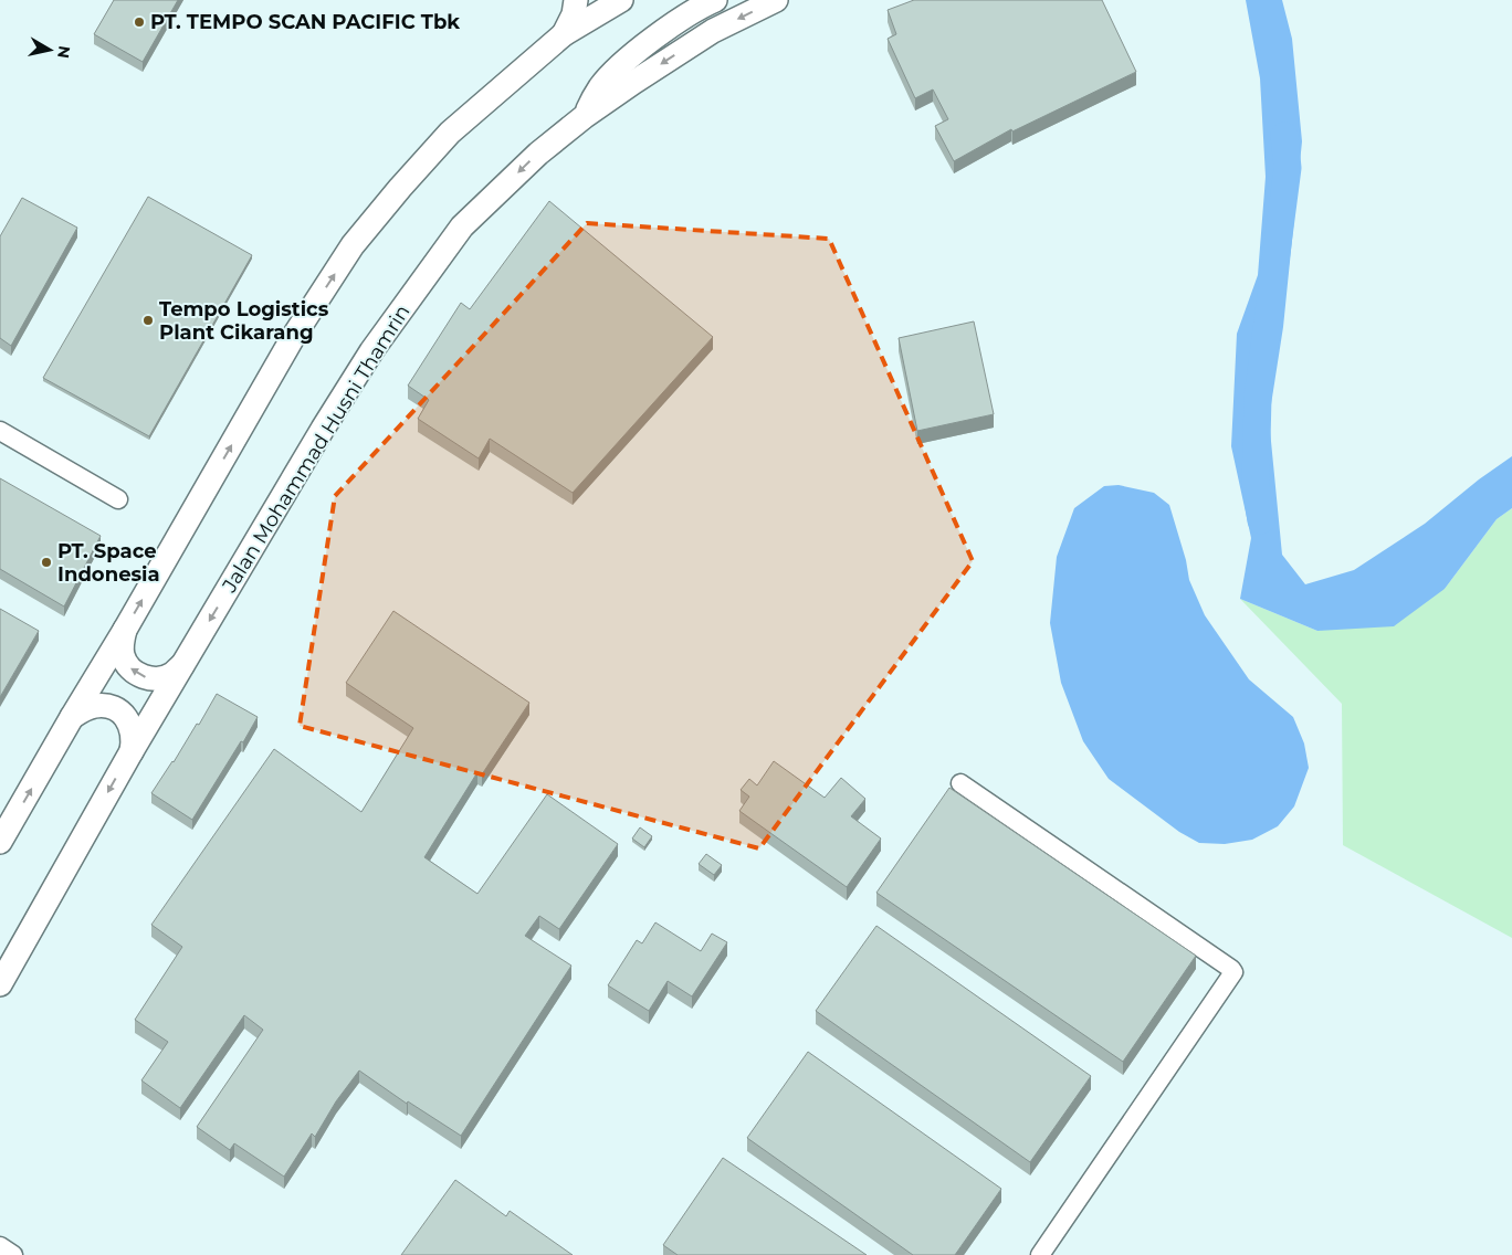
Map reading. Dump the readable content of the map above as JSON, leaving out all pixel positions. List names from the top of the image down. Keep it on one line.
{"streets":{"street":["Jalan Mohammad Husni Thamrin"]},"places":["PT. TEMPO SCAN PACIFIC Tbk","Tempo Logistics Plant Cikarang","PT. Space Indonesia"],"north":"right"}
